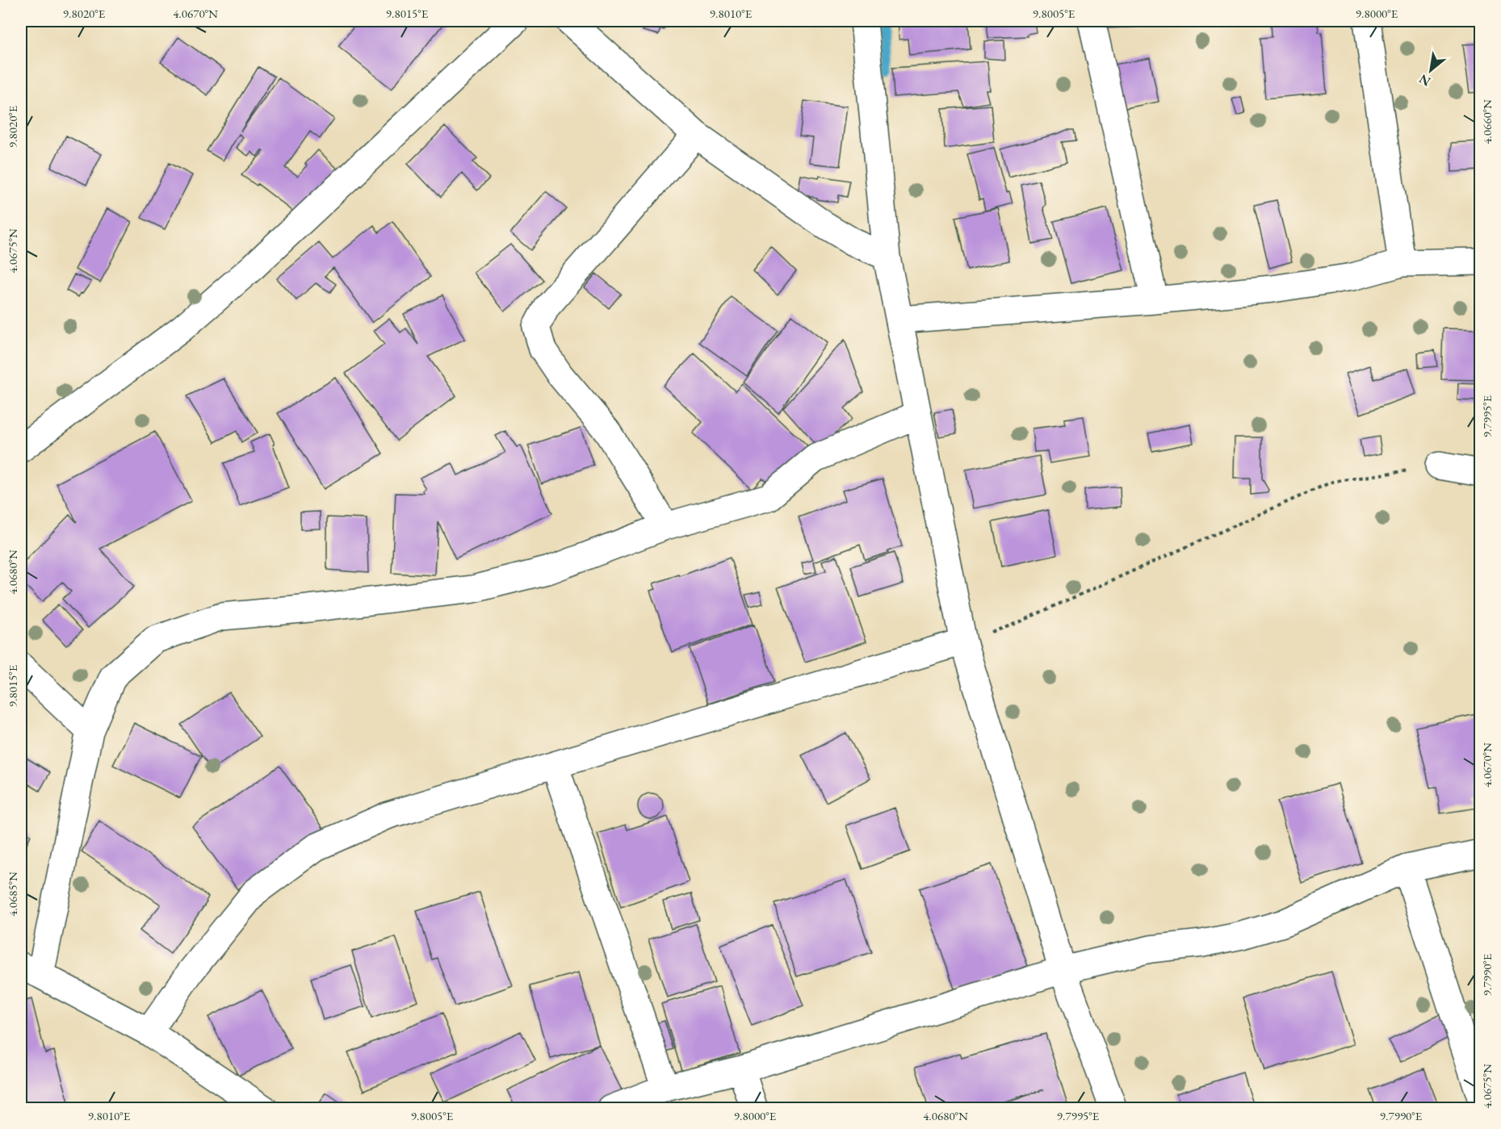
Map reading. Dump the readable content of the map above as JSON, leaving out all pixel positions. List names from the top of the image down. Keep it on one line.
{"north":"bottom left","coordinates":["9.8020°E","4.0670°N","9.8015°E","9.8010°E","9.8005°E","9.8000°E","4.0660°N","4.0675°N","9.7995°E","4.0680°N","4.0685°N","9.7990°E"]}
